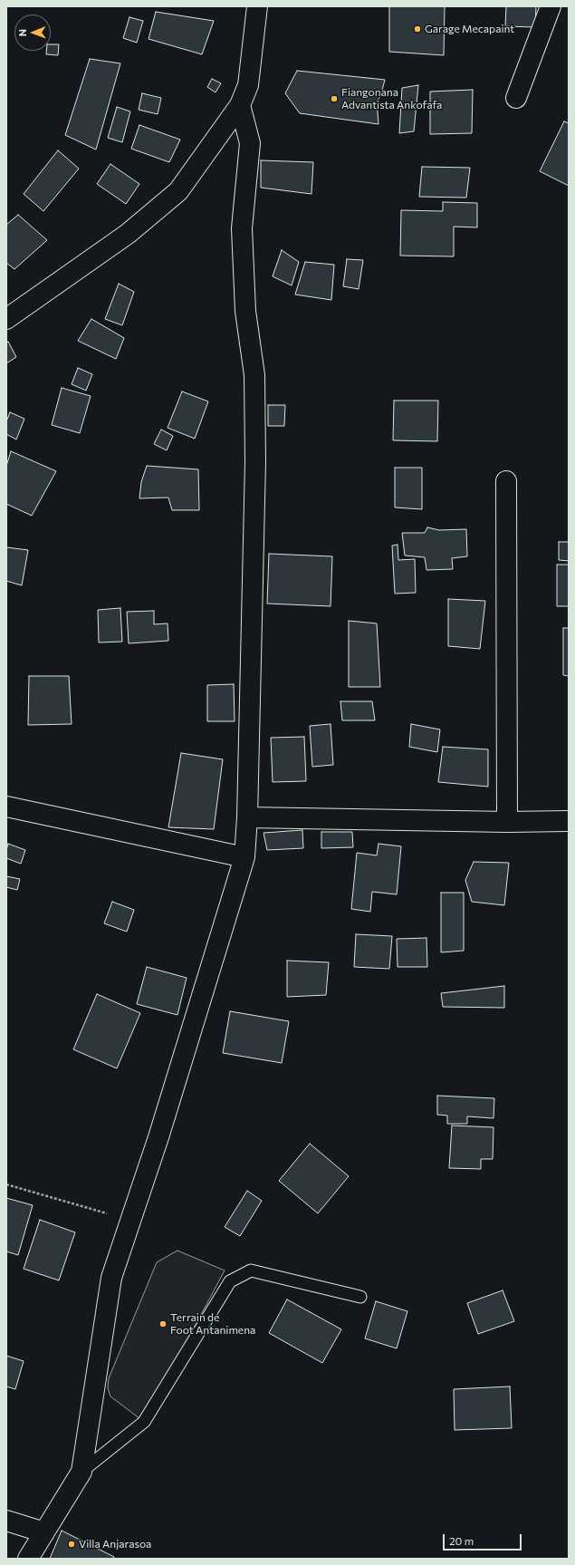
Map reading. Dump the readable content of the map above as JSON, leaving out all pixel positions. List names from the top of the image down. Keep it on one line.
{"places":["Garage Mecapaint","Fiangonana Advantista Ankofafa","Terrain de Foot Antanimena","Villa Anjarasoa"],"scale_bar":"20 m","north":"left"}
